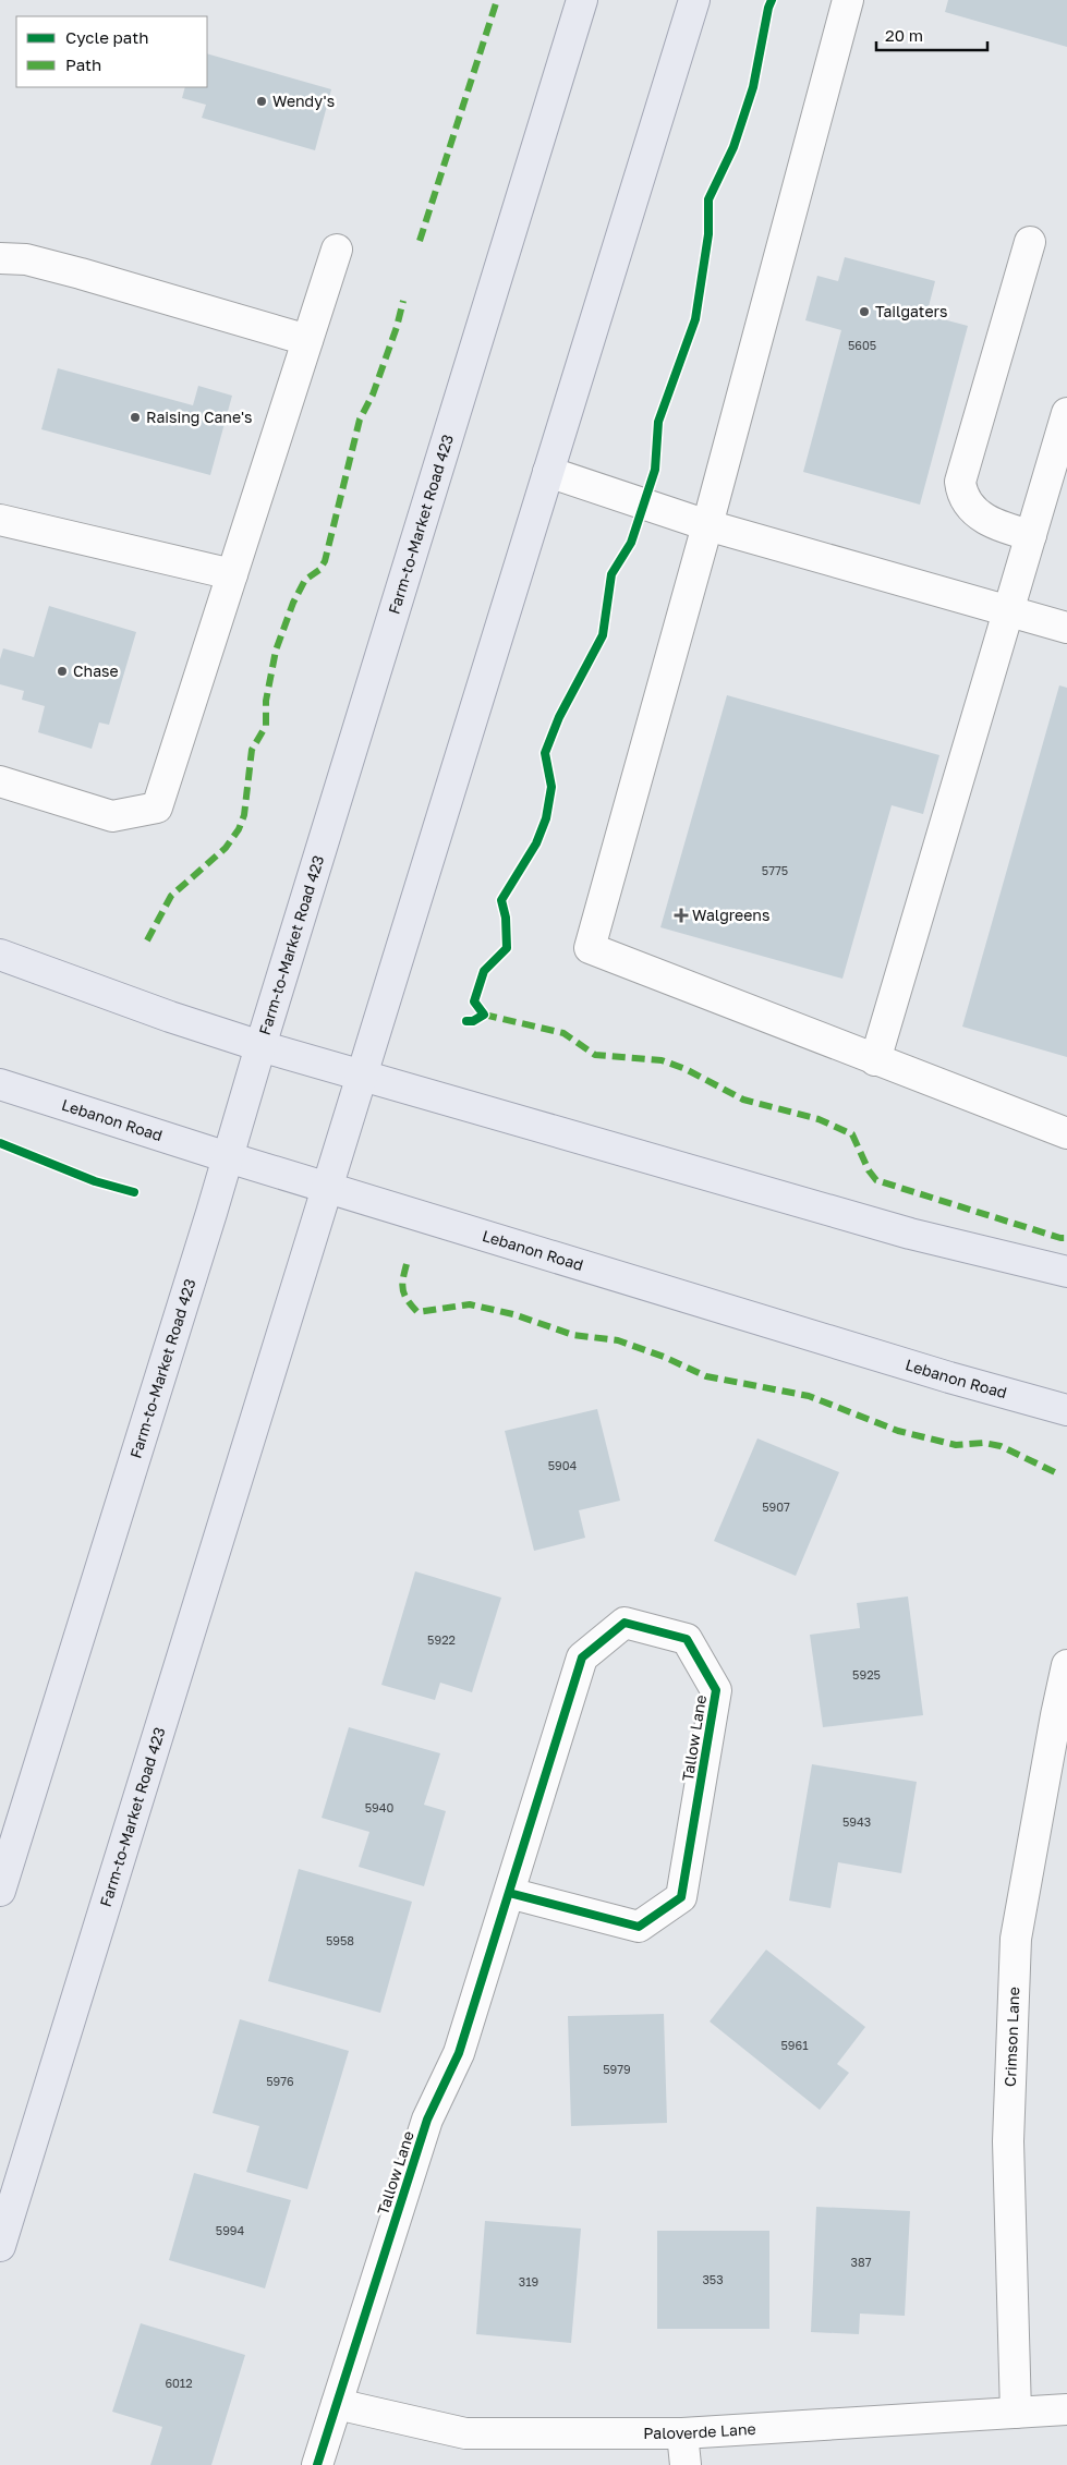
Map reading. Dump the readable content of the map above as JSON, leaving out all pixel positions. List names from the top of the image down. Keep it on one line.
{"streets":{"main road":["Farm-to-Market Road 423","Lebanon Road"],"street":["Tallow Lane","Crimson Lane","Paloverde Lane"]},"crossings":[["Farm-to-Market Road 423","Lebanon Road"],["Tallow Lane","Paloverde Lane"],["Crimson Lane","Paloverde Lane"]],"places":{"other":["Wendy's","Tailgaters","Raising Cane's","Chase"],"health":["Walgreens"]},"house_numbers":["5605","5775","5904","5907","5922","5925","5940","5943","5958","5961","5979","5976","5994","387","353","319","6012"],"legend":["Cycle path","Path"],"scale_bar":"20 m"}
